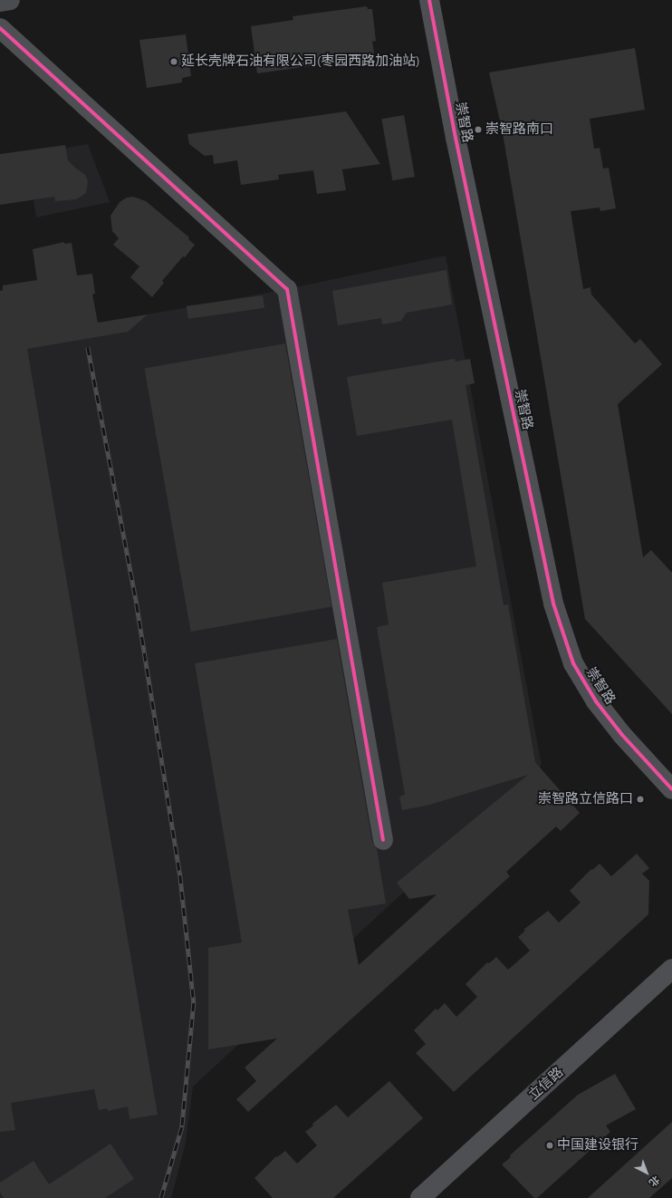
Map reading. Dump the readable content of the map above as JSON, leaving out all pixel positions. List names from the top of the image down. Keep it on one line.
{"streets":{"street":["崇智路","立信路"]},"places":["延长壳牌石油有限公司(枣园西路加油站)","崇智路南口","崇智路立信路口","中国建设银行"],"north":"bottom right"}
